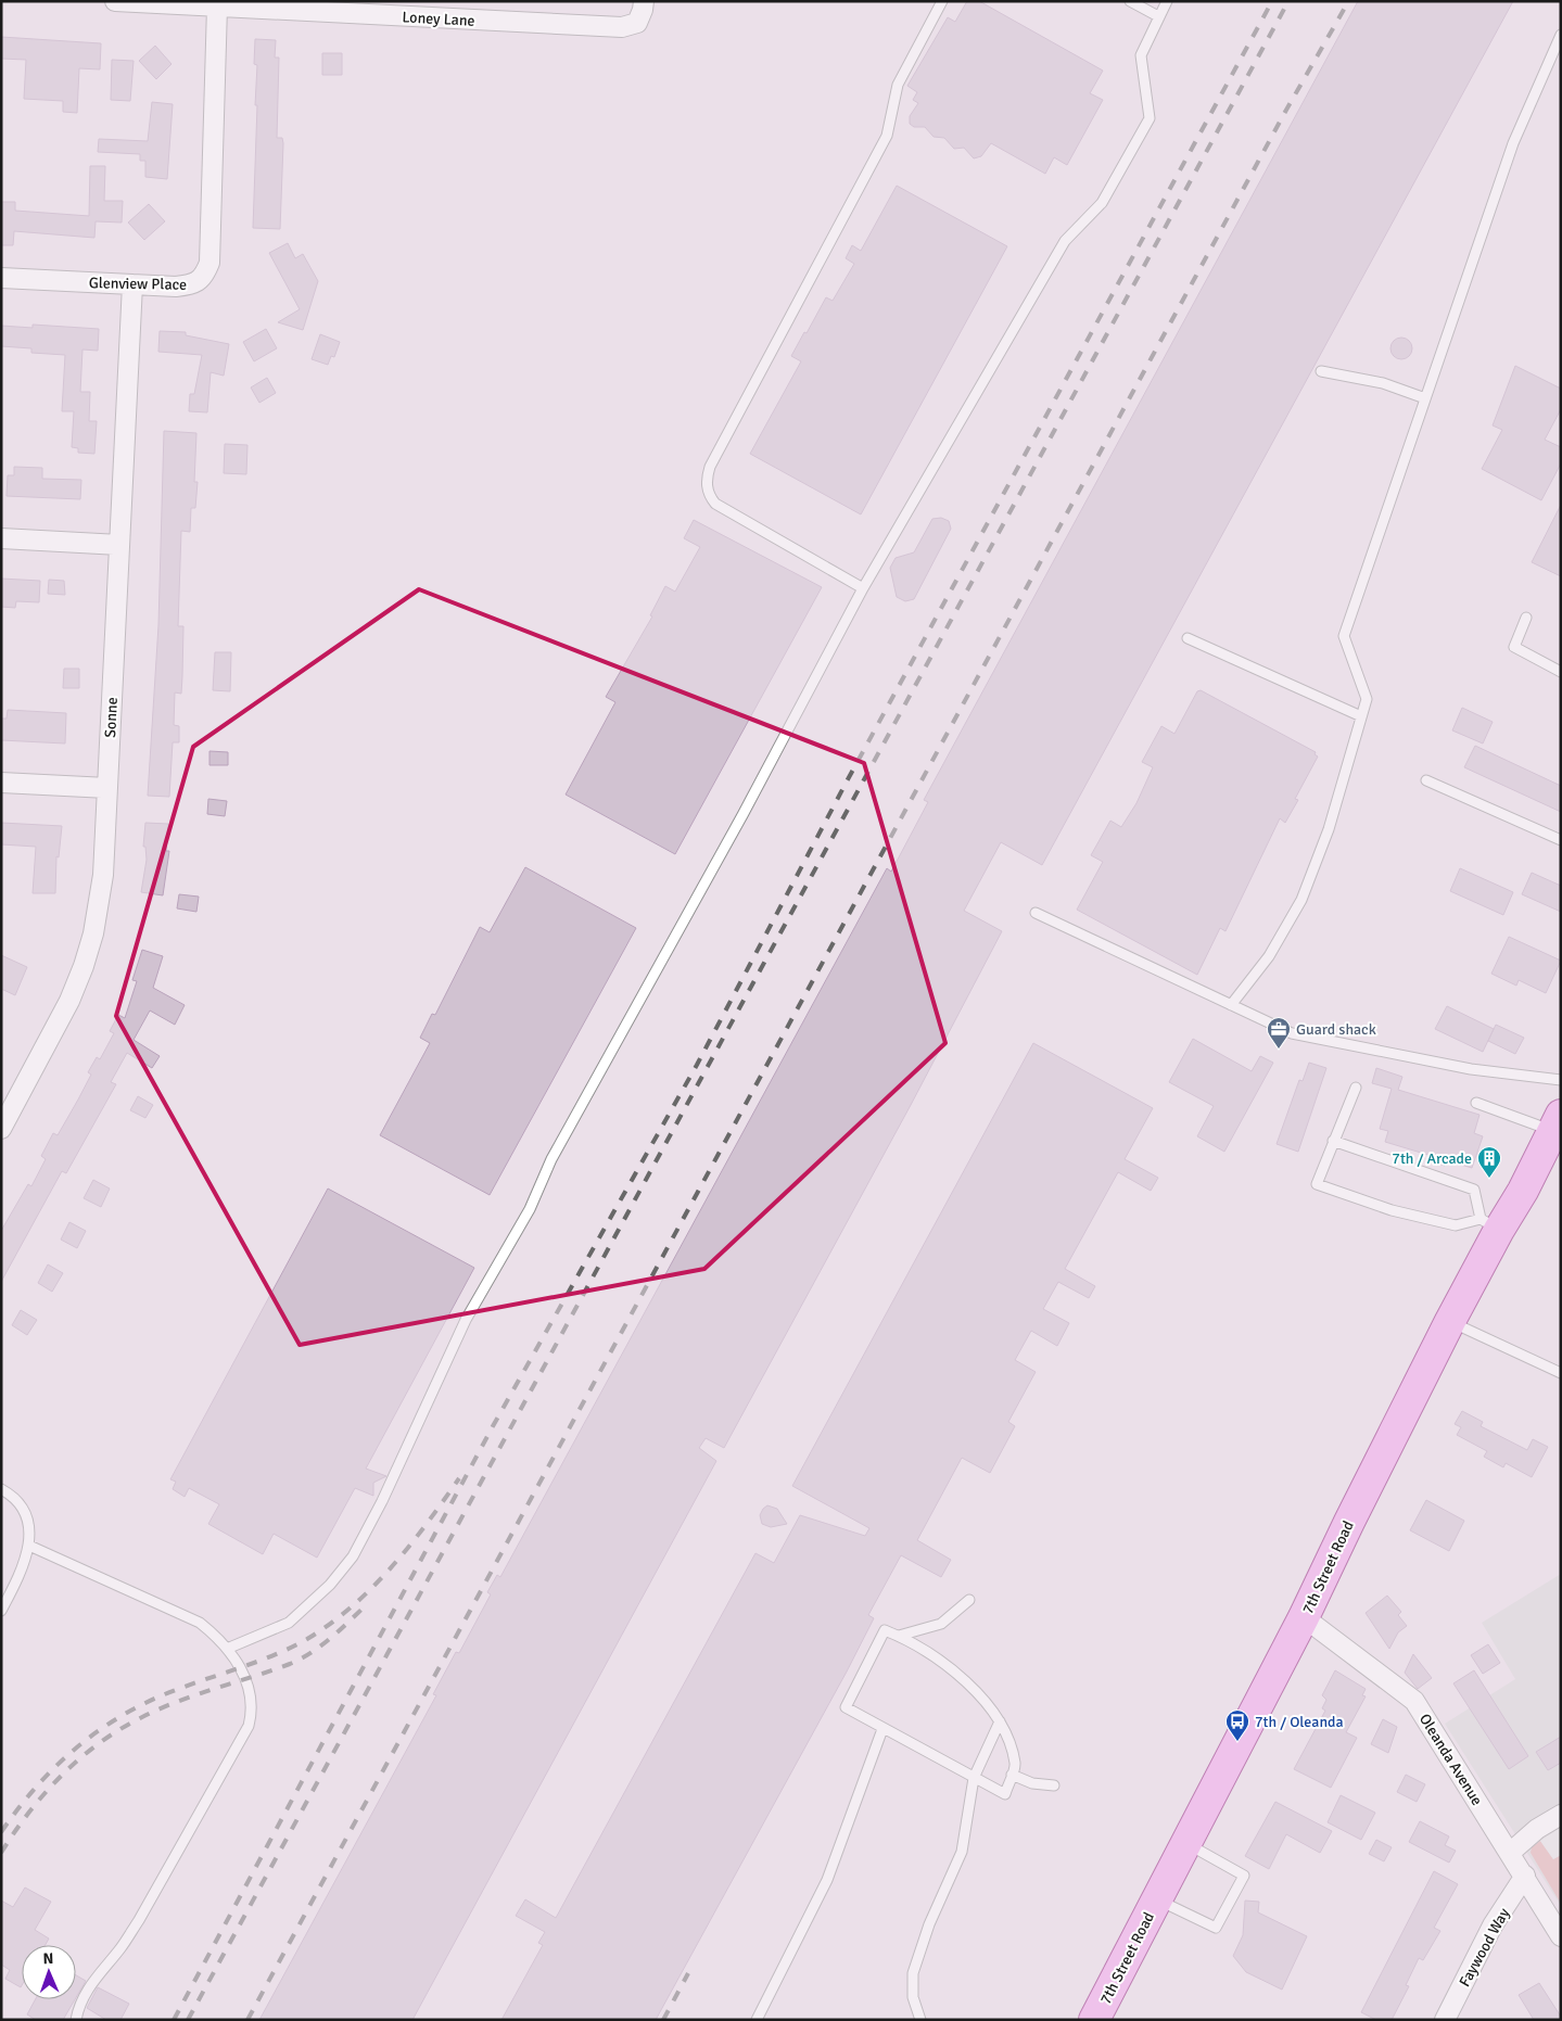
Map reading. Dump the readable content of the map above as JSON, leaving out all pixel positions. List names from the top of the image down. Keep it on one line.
{"streets":{"main road":["7th Street Road"],"street":["Loney Lane","Glenview Place","Sonne","Oleanda Avenue","Faywood Way"]},"crossings":[["Loney Lane","Glenview Place"],["Glenview Place","Sonne"],["7th Street Road","Oleanda Avenue"],["Oleanda Avenue","Faywood Way"]],"places":{"office":["Guard shack"],"building":["7th / Arcade"],"bus stop":["7th / Oleanda"]},"north":"top"}
